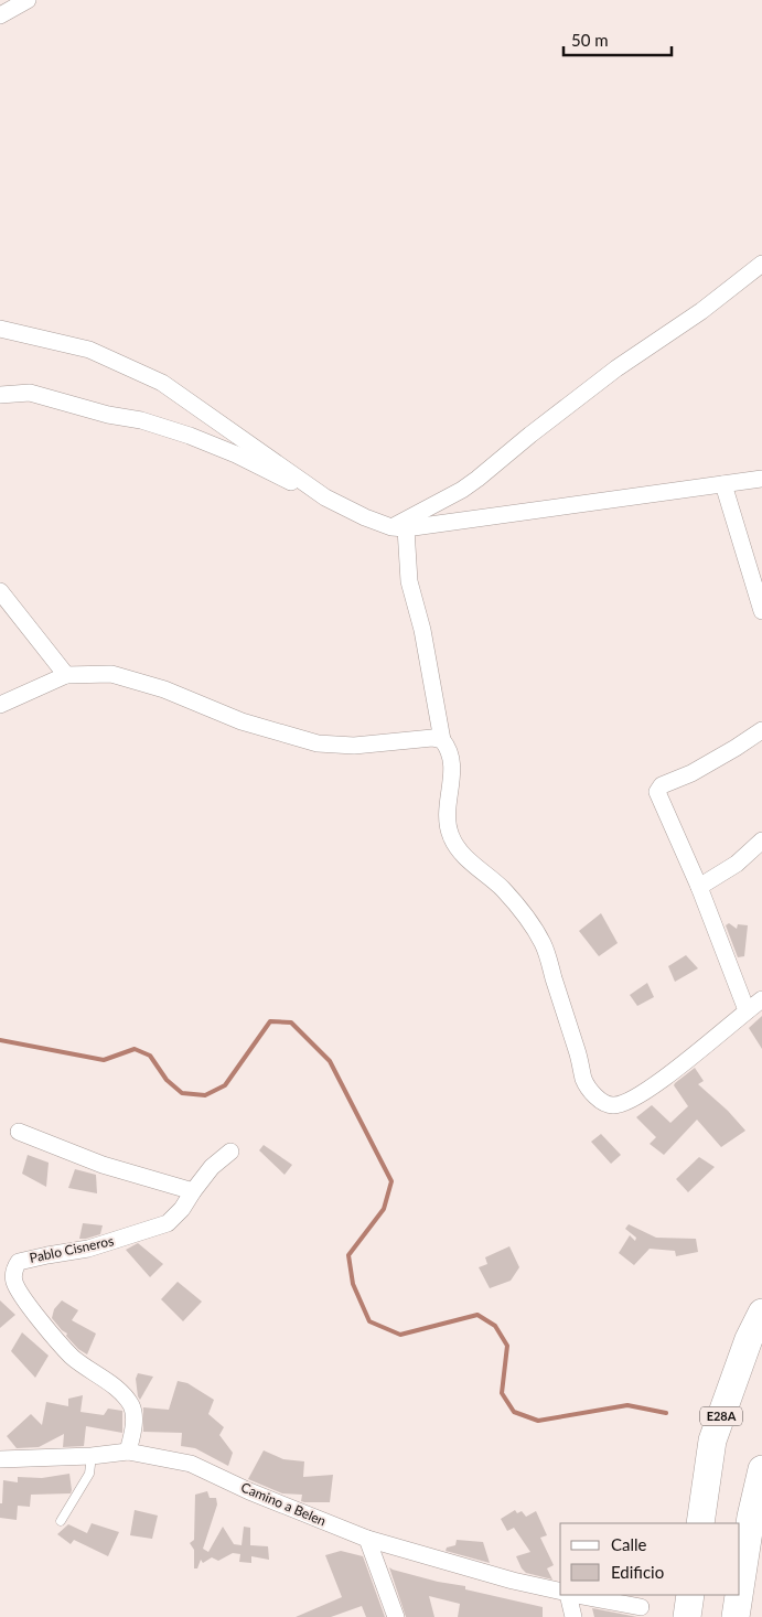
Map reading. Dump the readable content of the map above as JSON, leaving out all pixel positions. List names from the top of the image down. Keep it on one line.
{"streets":{"highway":["E28A"],"street":["Pablo Cisneros","Camino a Belen"]},"crossings":[["Pablo Cisneros","Camino a Belen"]],"legend":["Calle","Edificio"],"scale_bar":"50 m"}
